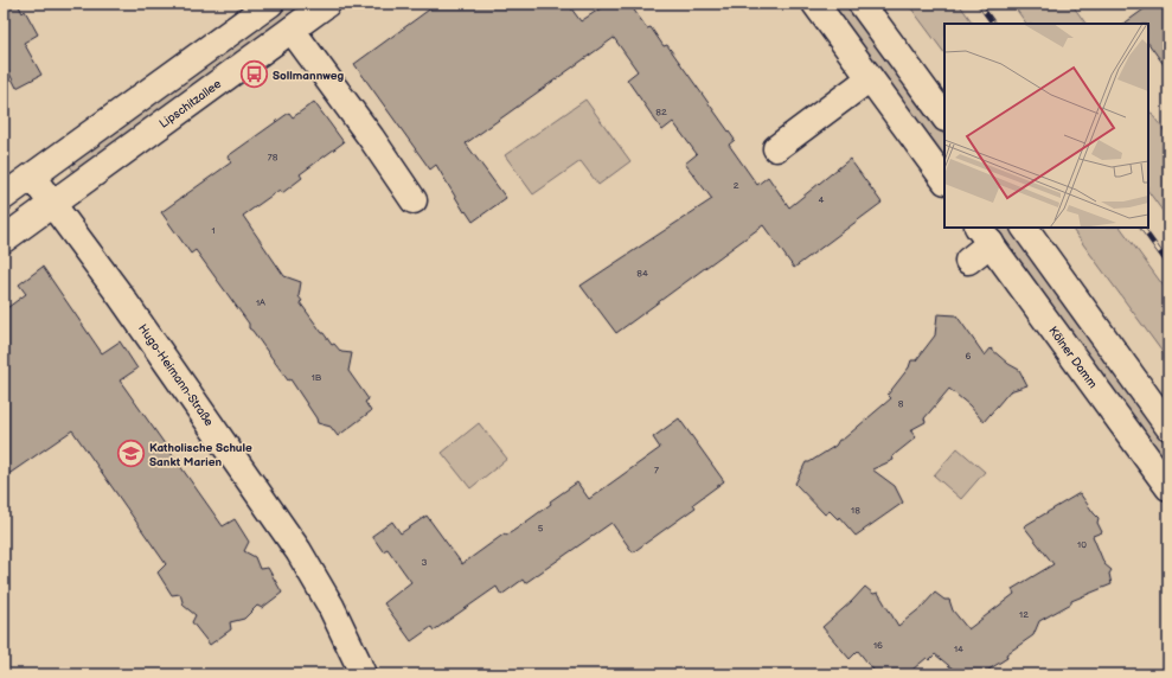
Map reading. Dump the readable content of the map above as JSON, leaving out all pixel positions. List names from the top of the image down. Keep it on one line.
{"streets":{"street":["Lipschitzallee","Kölner Damm","Hugo-Heimann-Straße"]},"crossings":[["Lipschitzallee","Hugo-Heimann-Straße"]],"places":{"bus stop":["Sollmannweg"],"school or university":["Katholische Schule Sankt Marien"]},"house_numbers":["82","78","2","4","1","84","1A","6","1B","8","7","18","5","10","3","12","16","14"]}
